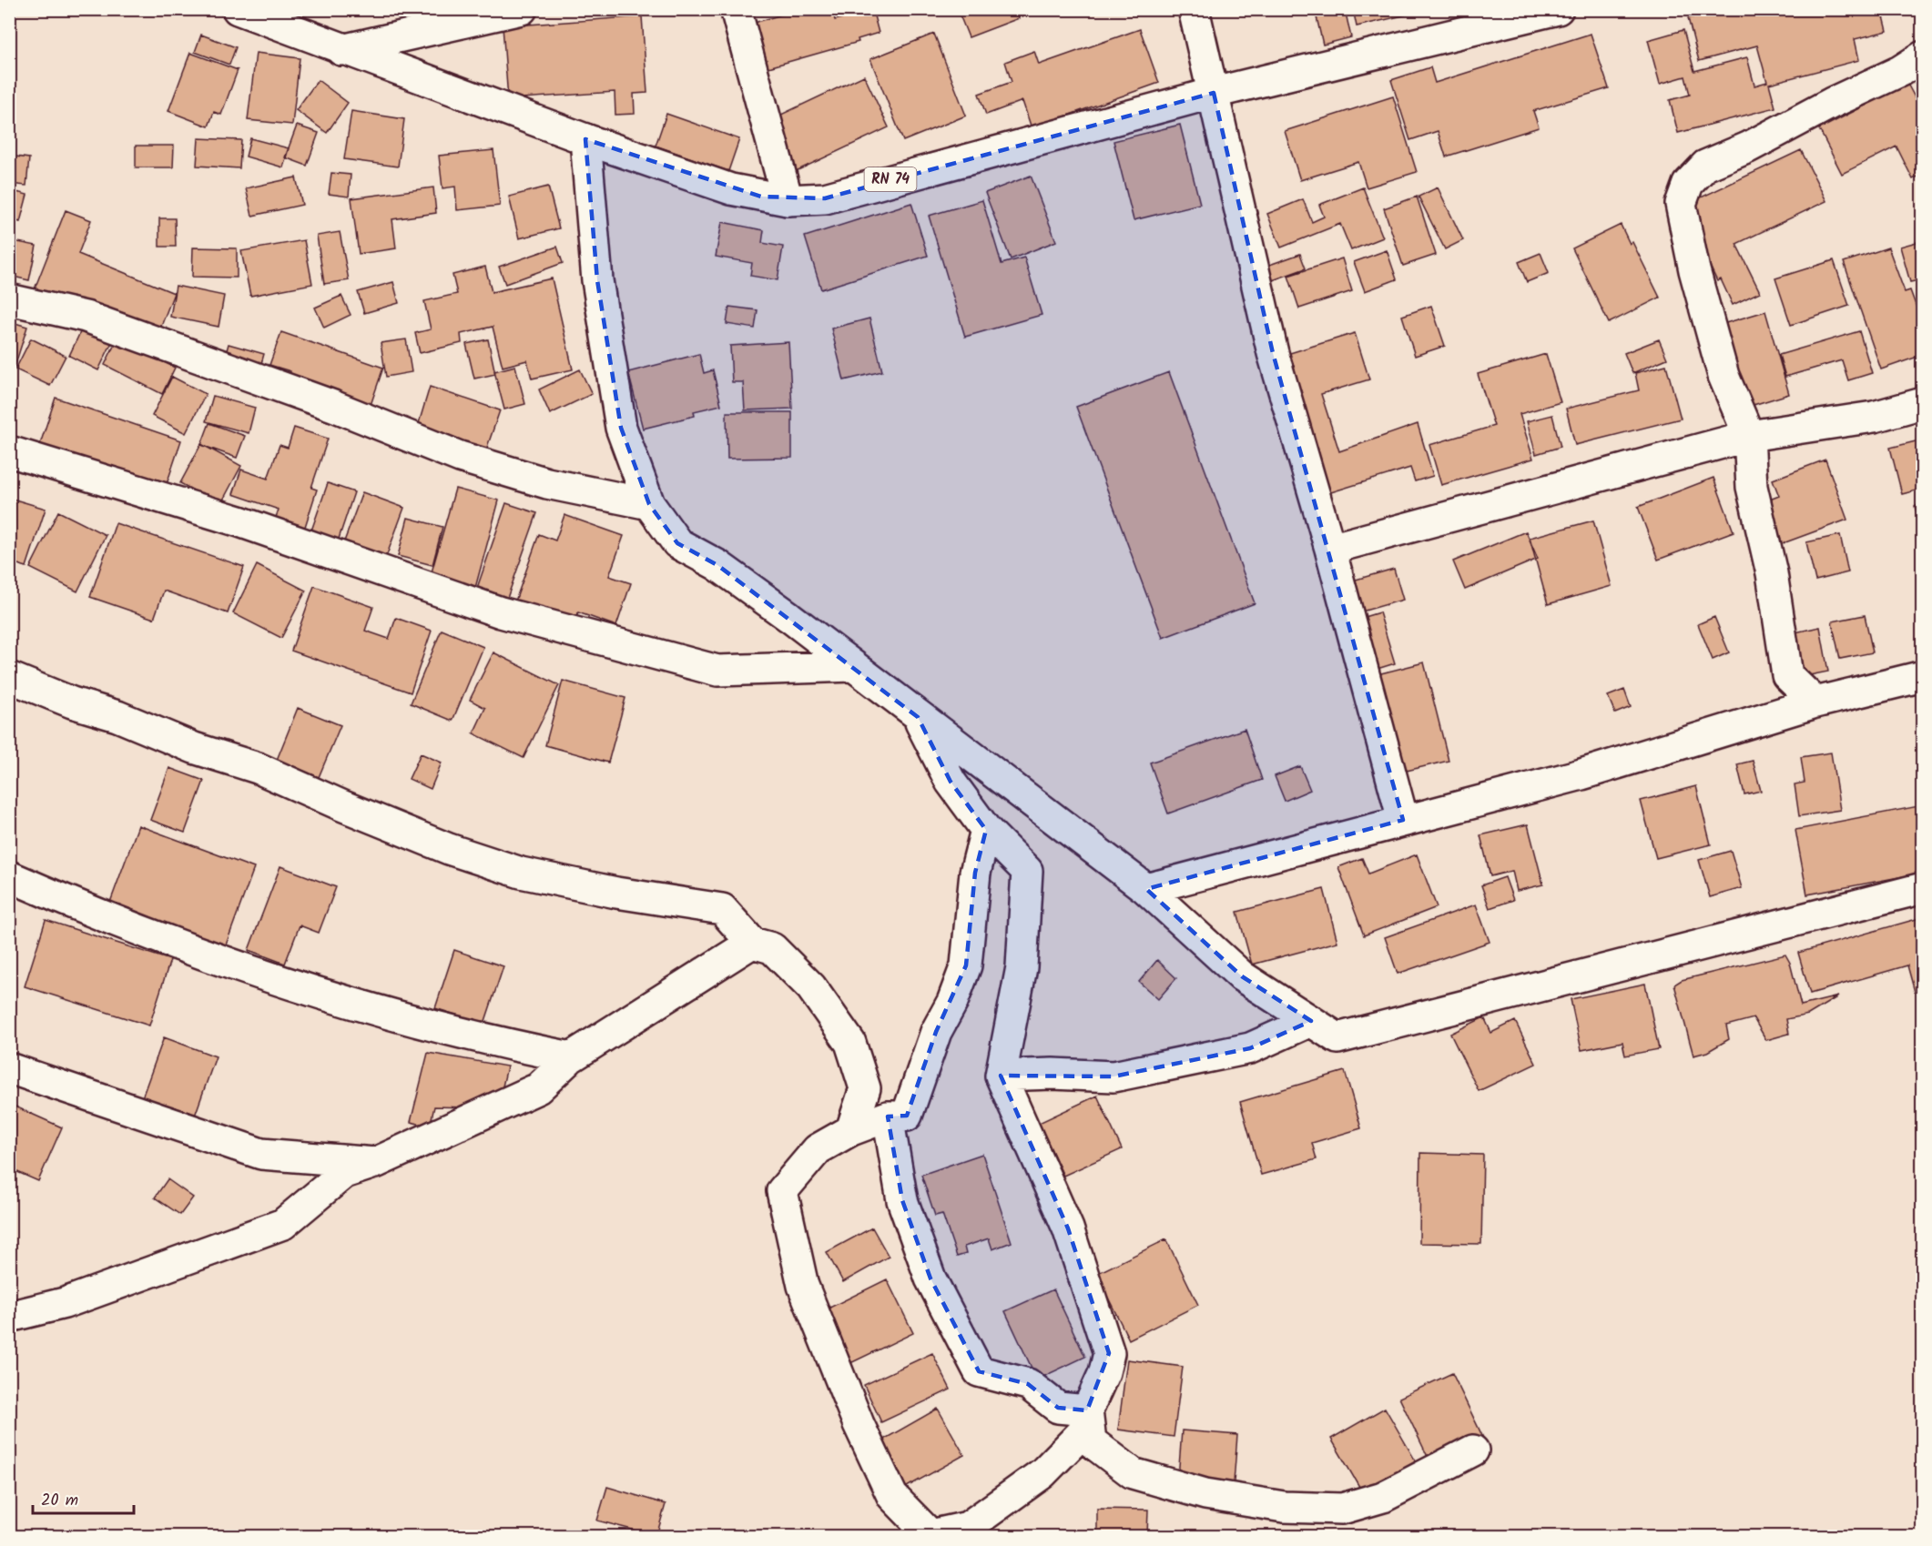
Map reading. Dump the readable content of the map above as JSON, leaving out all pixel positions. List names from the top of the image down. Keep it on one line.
{"streets":{"street":["RN 74"]},"scale_bar":"20 m"}
